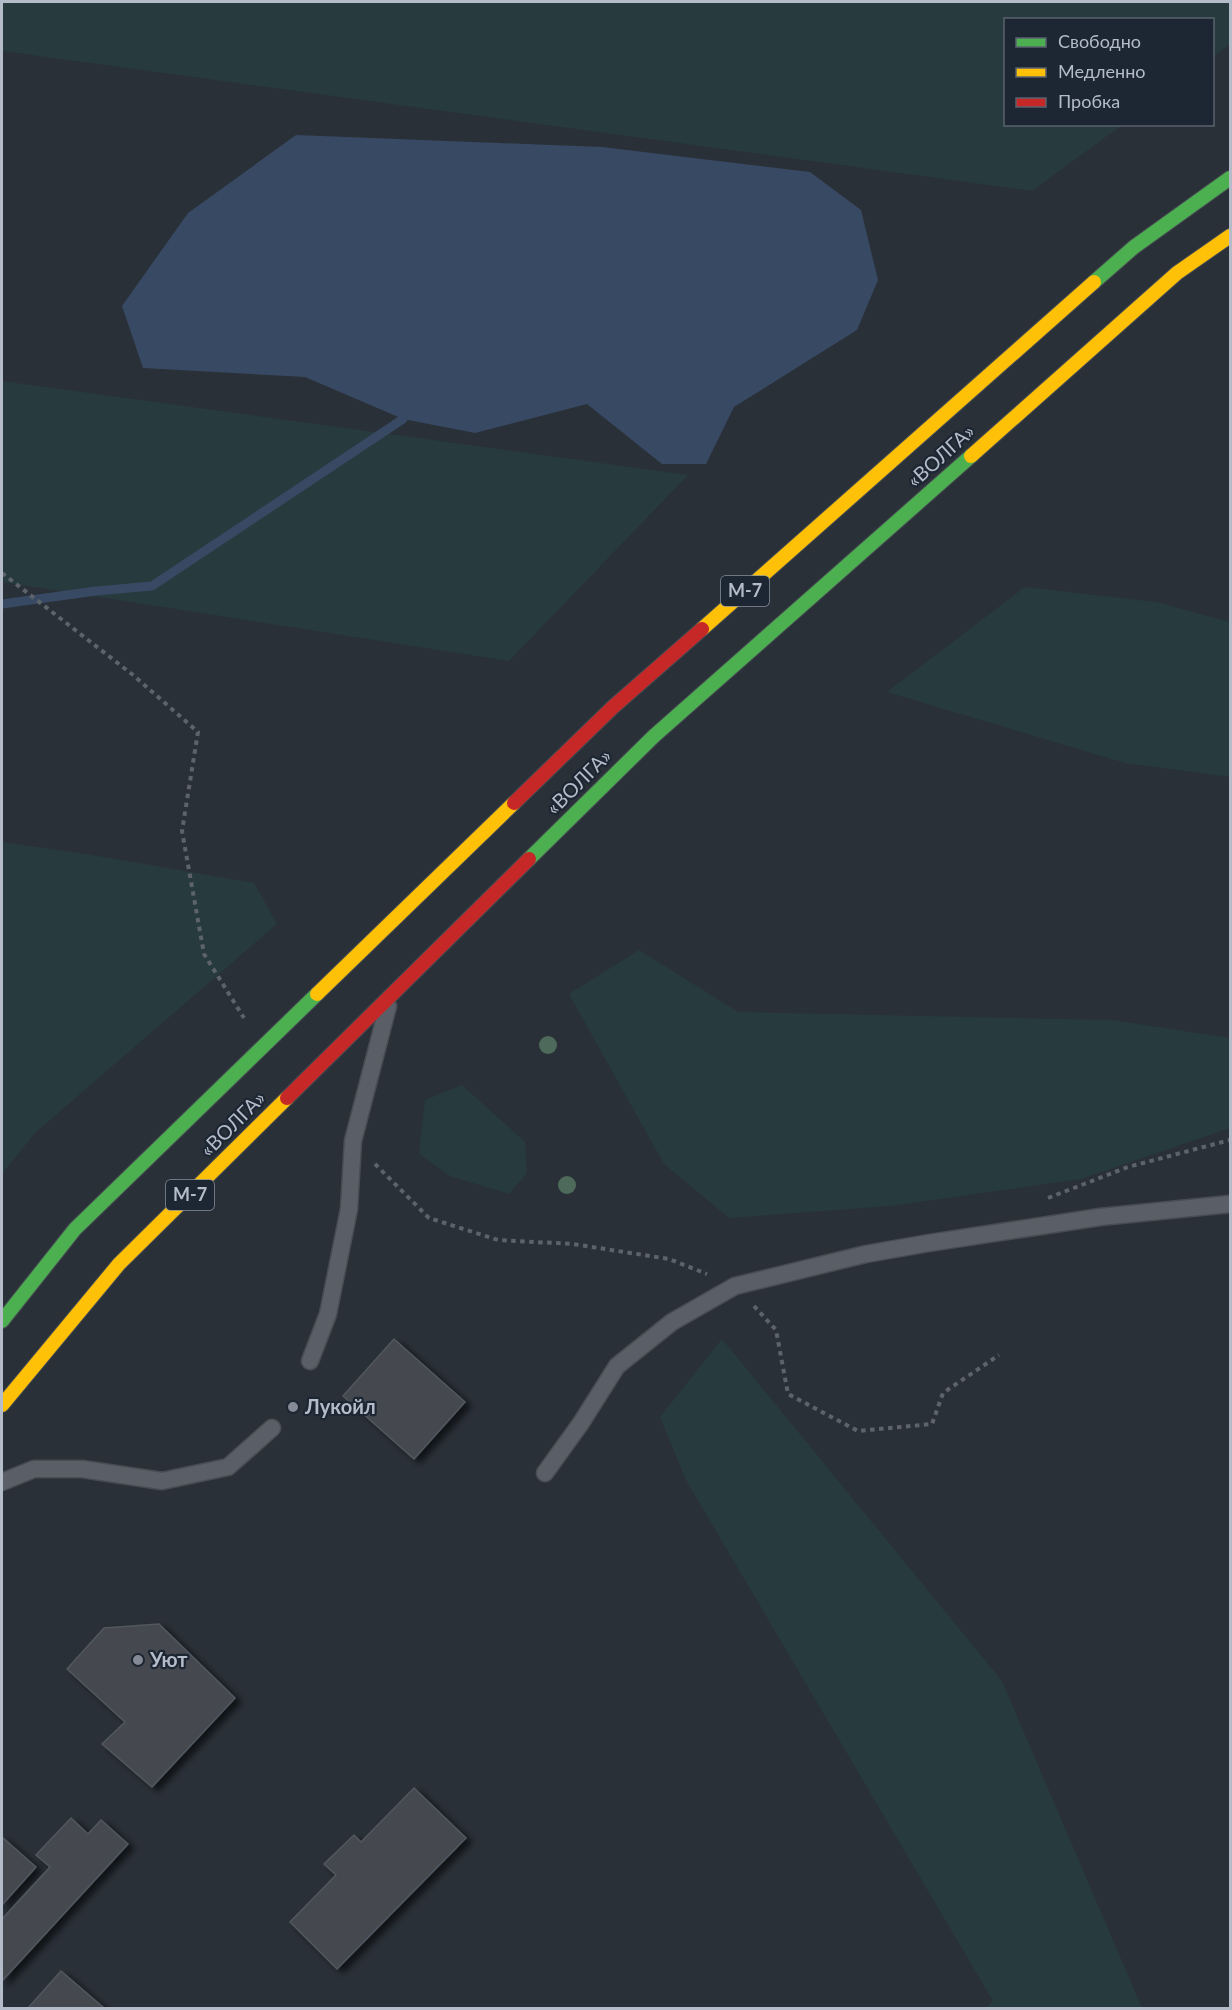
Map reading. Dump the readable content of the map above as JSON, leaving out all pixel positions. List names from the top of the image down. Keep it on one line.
{"streets":{"highway":["«ВОЛГА»","М-7"]},"places":["Лукойл","Уют"],"legend":["Свободно","Медленно","Пробка"]}
